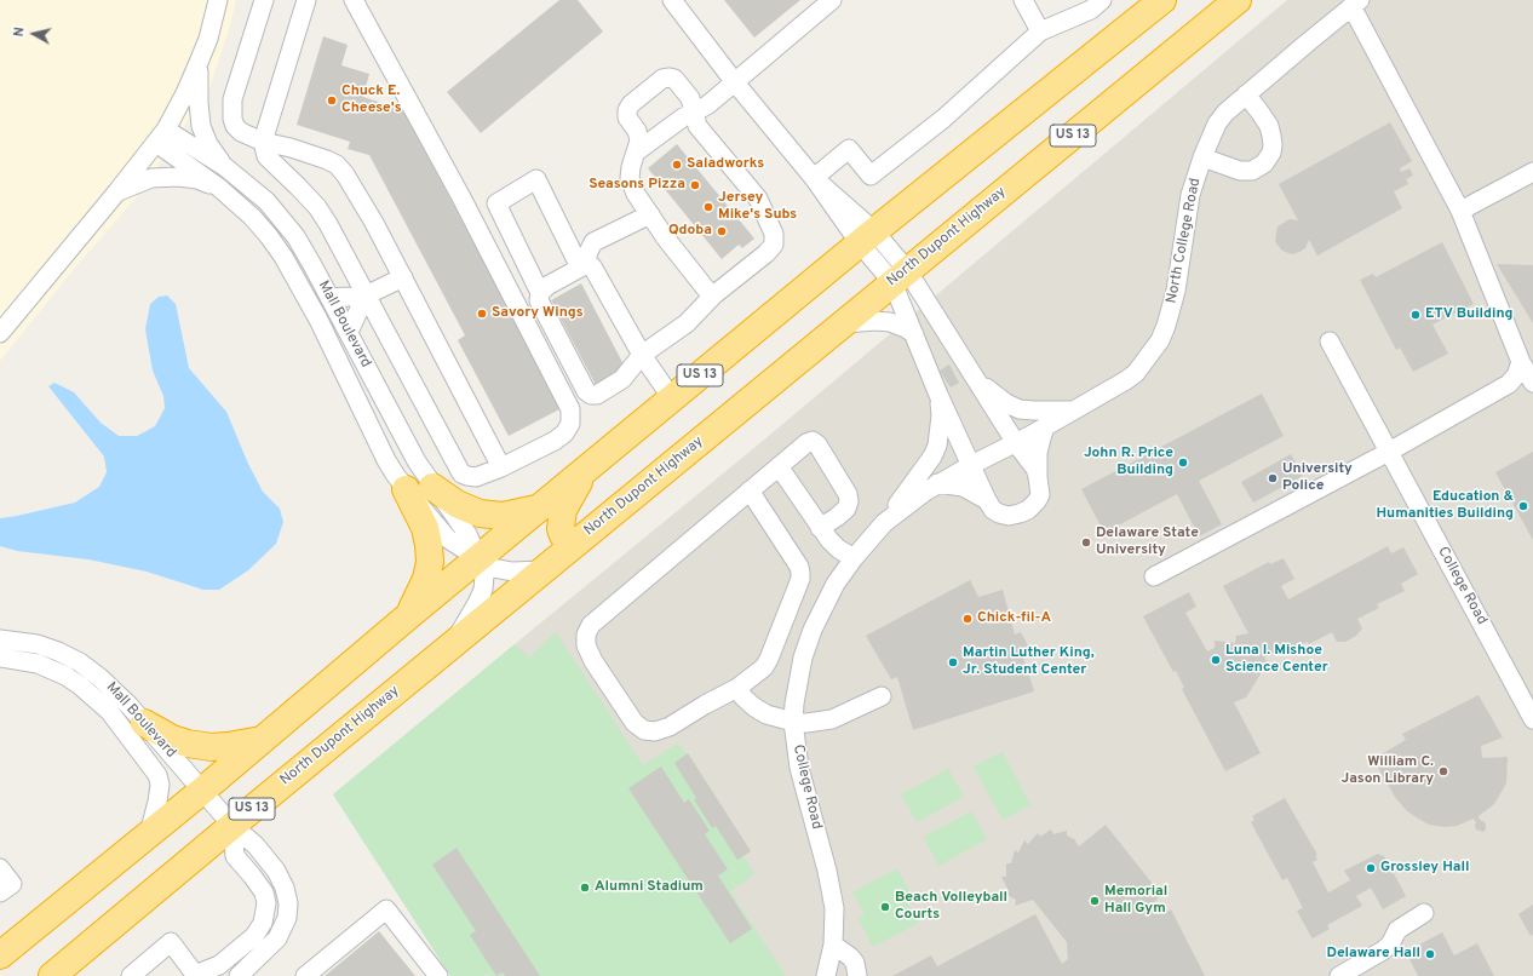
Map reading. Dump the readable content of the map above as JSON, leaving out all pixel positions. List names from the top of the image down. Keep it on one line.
{"streets":{"highway":["US 13","North Dupont Highway"],"street":["North College Road","Mall Boulevard","College Road"]},"crossings":[["US 13","Mall Boulevard"],["North Dupont Highway","Mall Boulevard"],["North College Road","College Road"]],"places":["Chuck E. Cheese's","Saladworks","Seasons Pizza","Jersey Mike's Subs","Qdoba","Savory Wings","ETV Building","John R. Price Building","University Police","Education & Humanities Building","Delaware State University","Chick-fil-A","Luna I. Mishoe Science Center","Martin Luther King, Jr. Student Center","William C. Jason Library","Grossley Hall","Alumni Stadium","Memorial Hall Gym","Beach Volleyball Courts","Delaware Hall"],"north":"left"}
